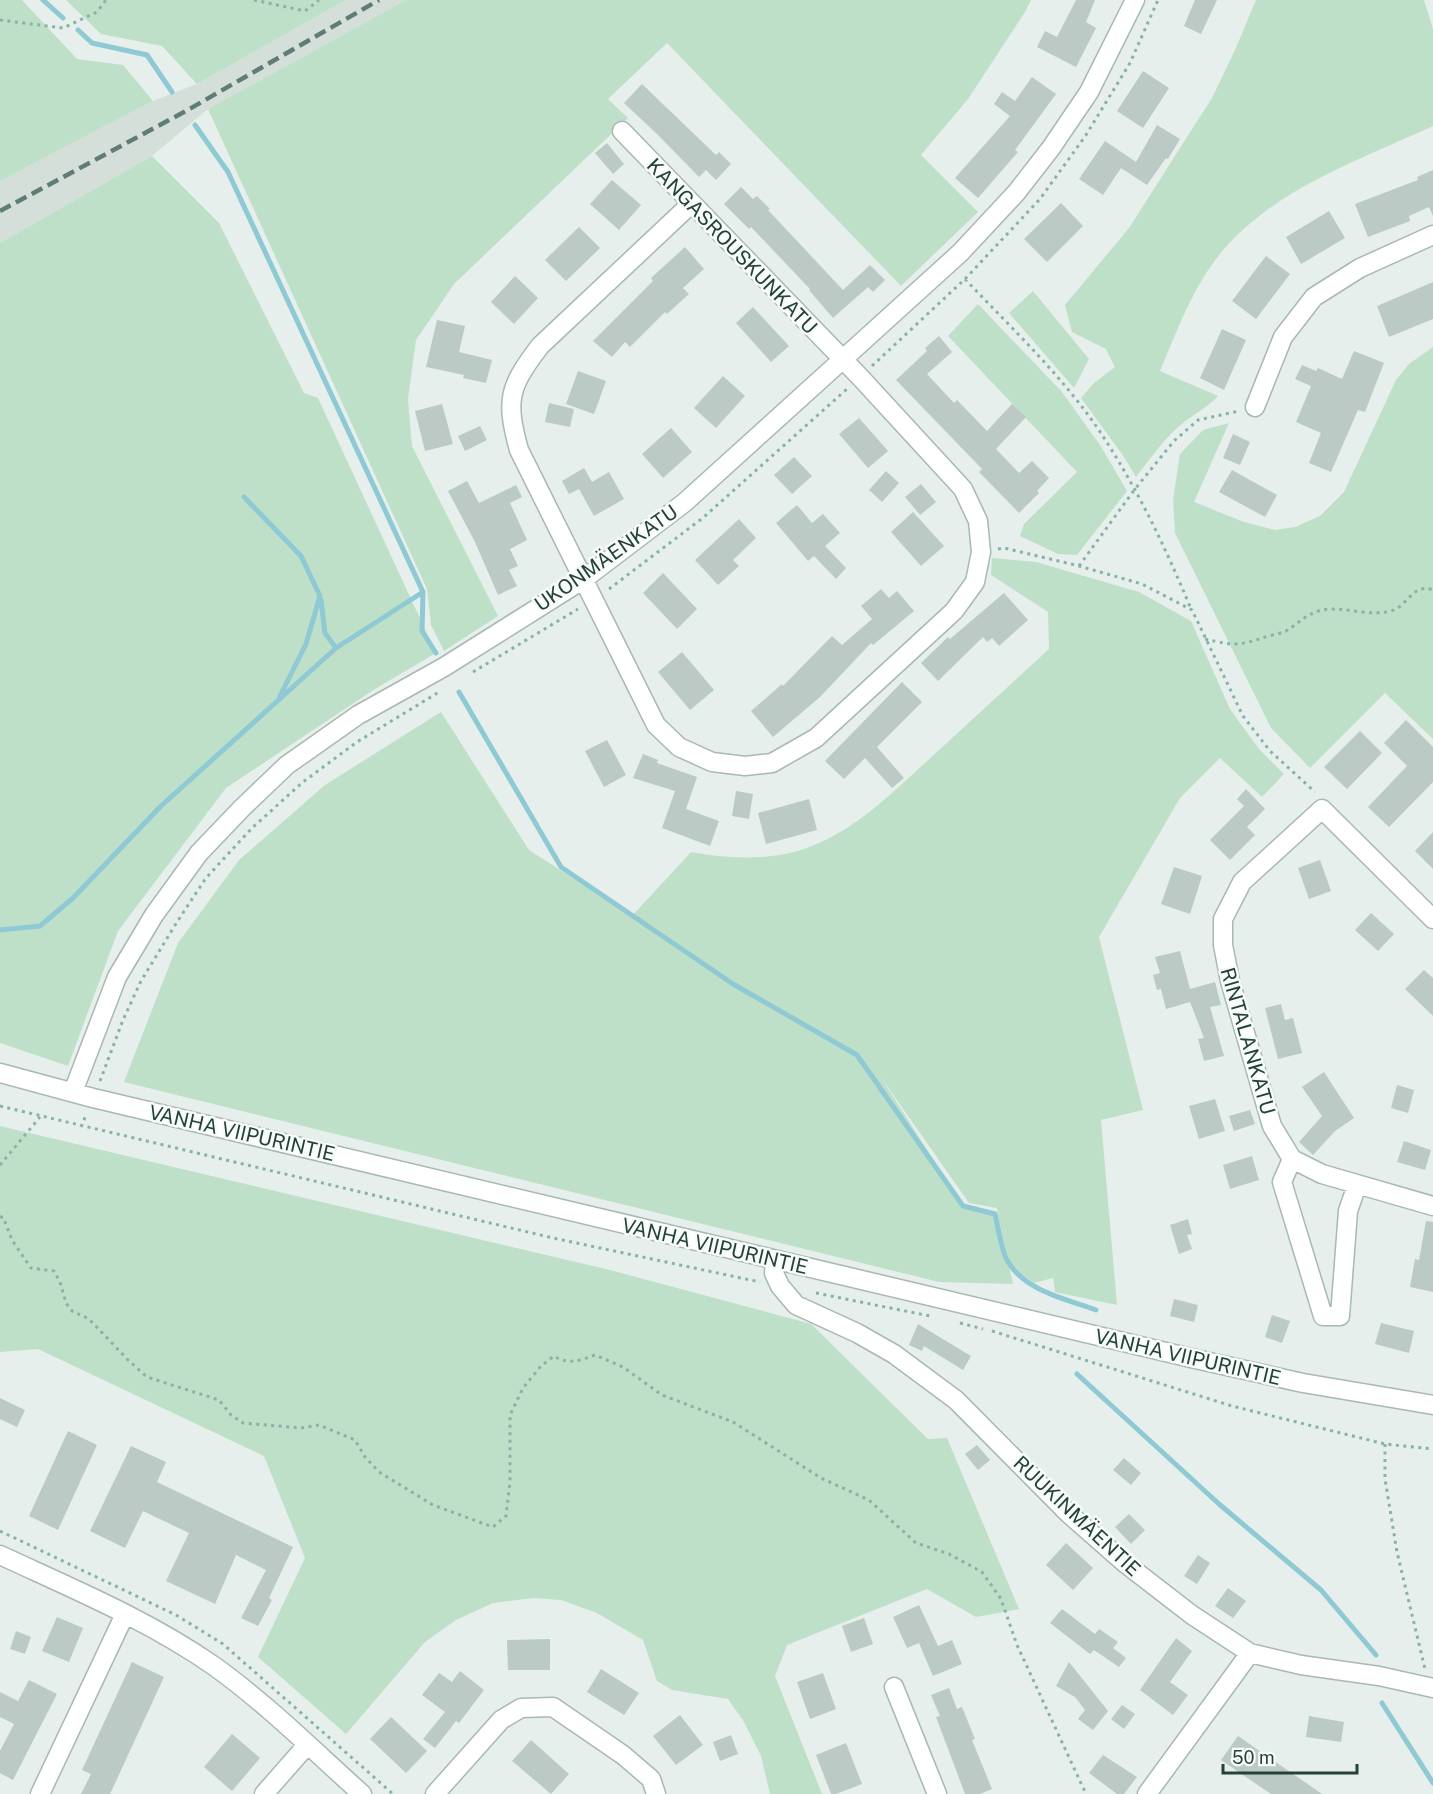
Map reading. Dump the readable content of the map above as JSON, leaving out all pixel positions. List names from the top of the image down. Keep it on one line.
{"streets":{"street":["KANGASROUSKUNKATU","UKONMÄENKATU","RINTALANKATU","VANHA VIIPURINTIE","RUUKINMÄENTIE"]},"crossings":[["KANGASROUSKUNKATU","UKONMÄENKATU"],["UKONMÄENKATU","VANHA VIIPURINTIE"]],"scale_bar":"50 m"}
